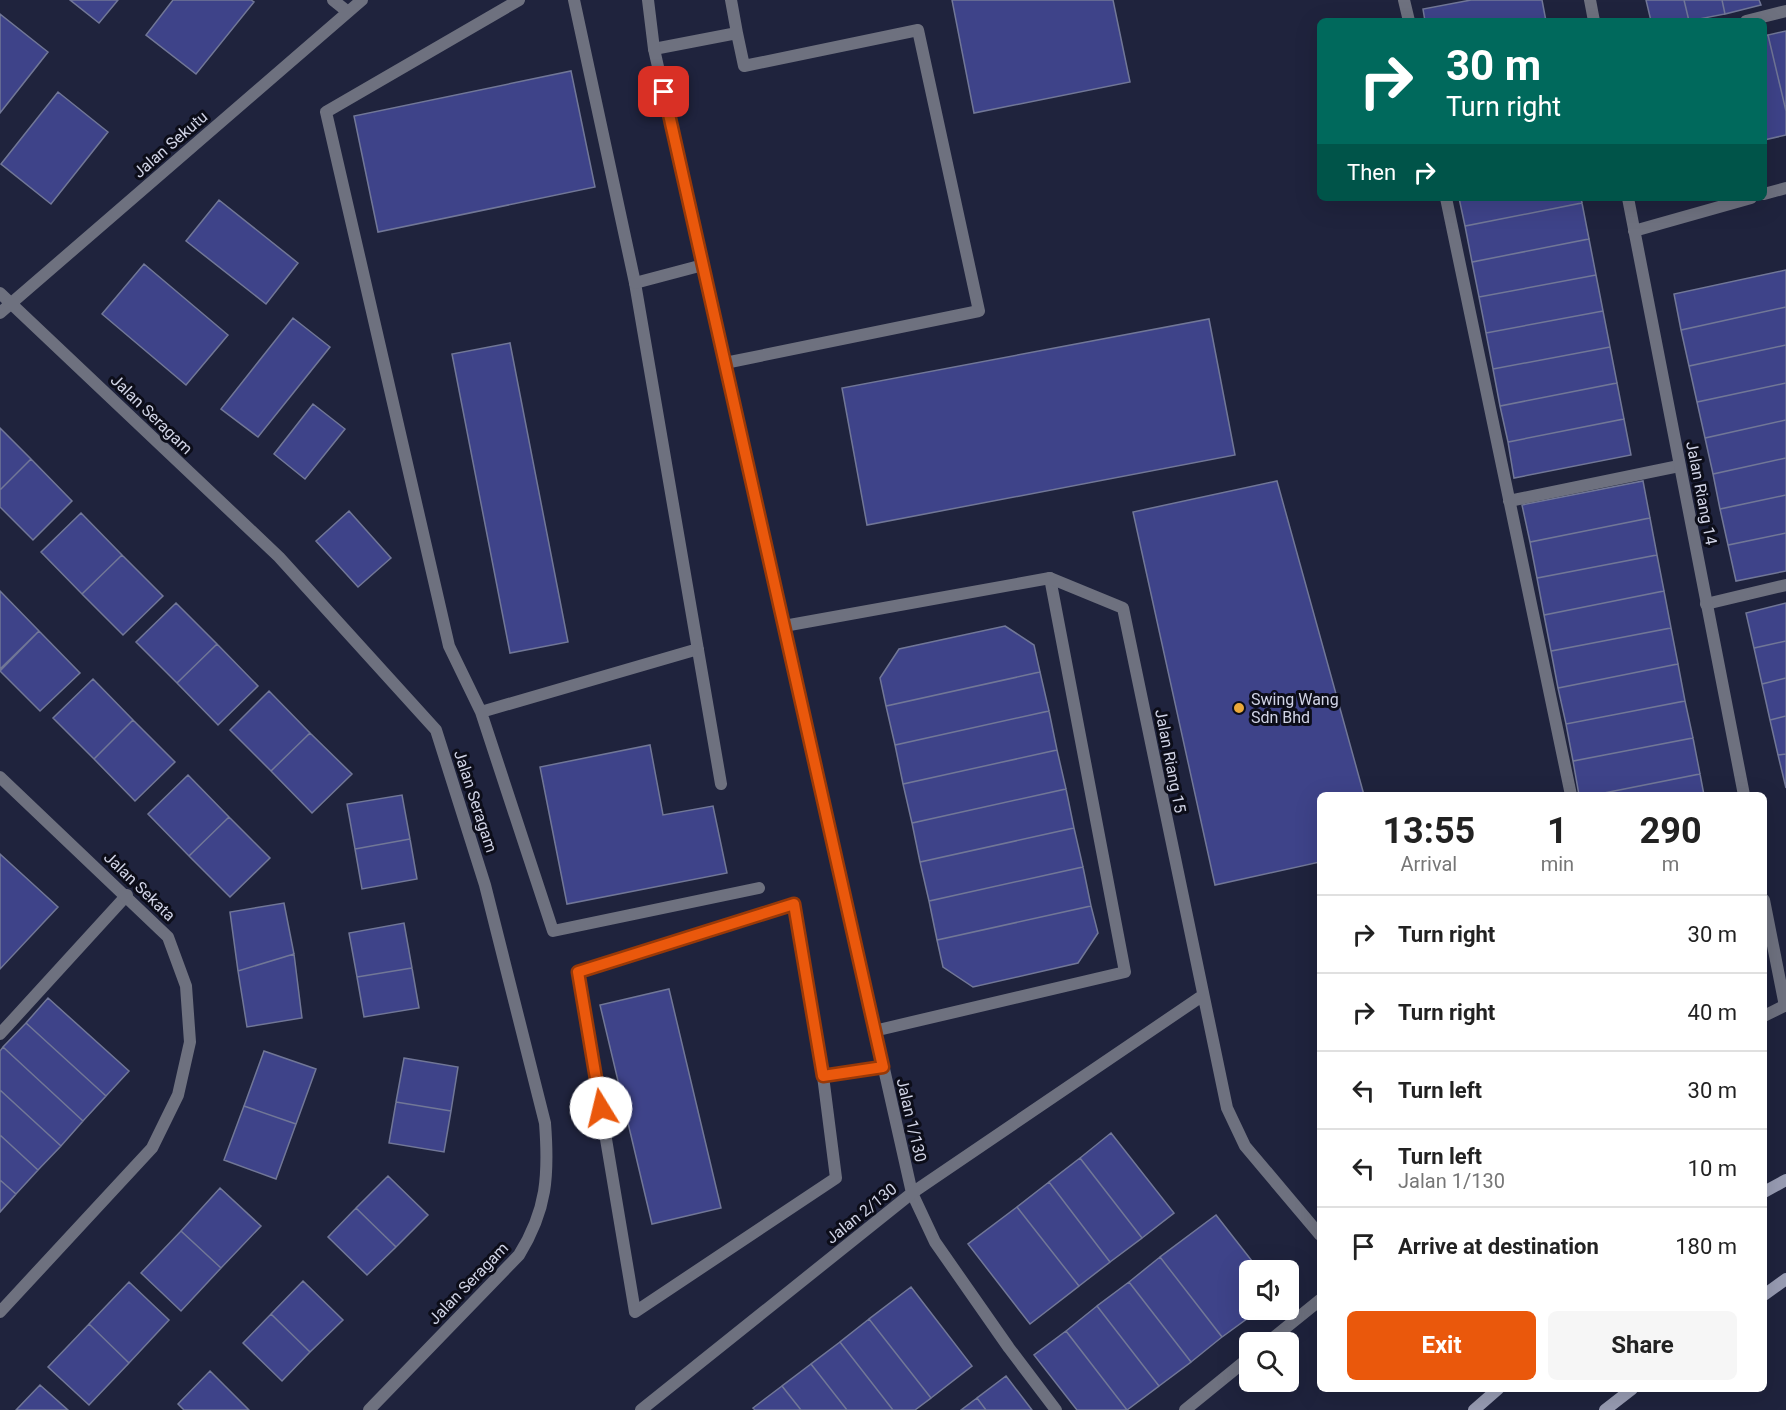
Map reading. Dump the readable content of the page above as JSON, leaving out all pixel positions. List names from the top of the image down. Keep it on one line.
{"streets":{"street":["Jalan Sekutu","Jalan Seragam","Jalan Riang 14","Jalan Riang 15","Jalan Sekata","Jalan 1/130","Jalan 2/130"]},"crossings":[["Jalan Sekutu","Jalan Seragam"],["Jalan Riang 15","Jalan 2/130"],["Jalan 1/130","Jalan 2/130"]],"places":["Swing Wang Sdn Bhd"],"page":{"turn":["30 m","Turn right"],"then":"Then","eta":["13:55","Arrival","1","min","290","m"],"list":[{"name":"Turn right","value":"30 m"},{"name":"Turn right","value":"40 m"},{"name":"Turn left","value":"30 m"},{"name":"Turn left","note":"Jalan 1/130","value":"10 m"},{"name":"Arrive at destination","value":"180 m"}],"buttons":["Exit","Share"]}}
